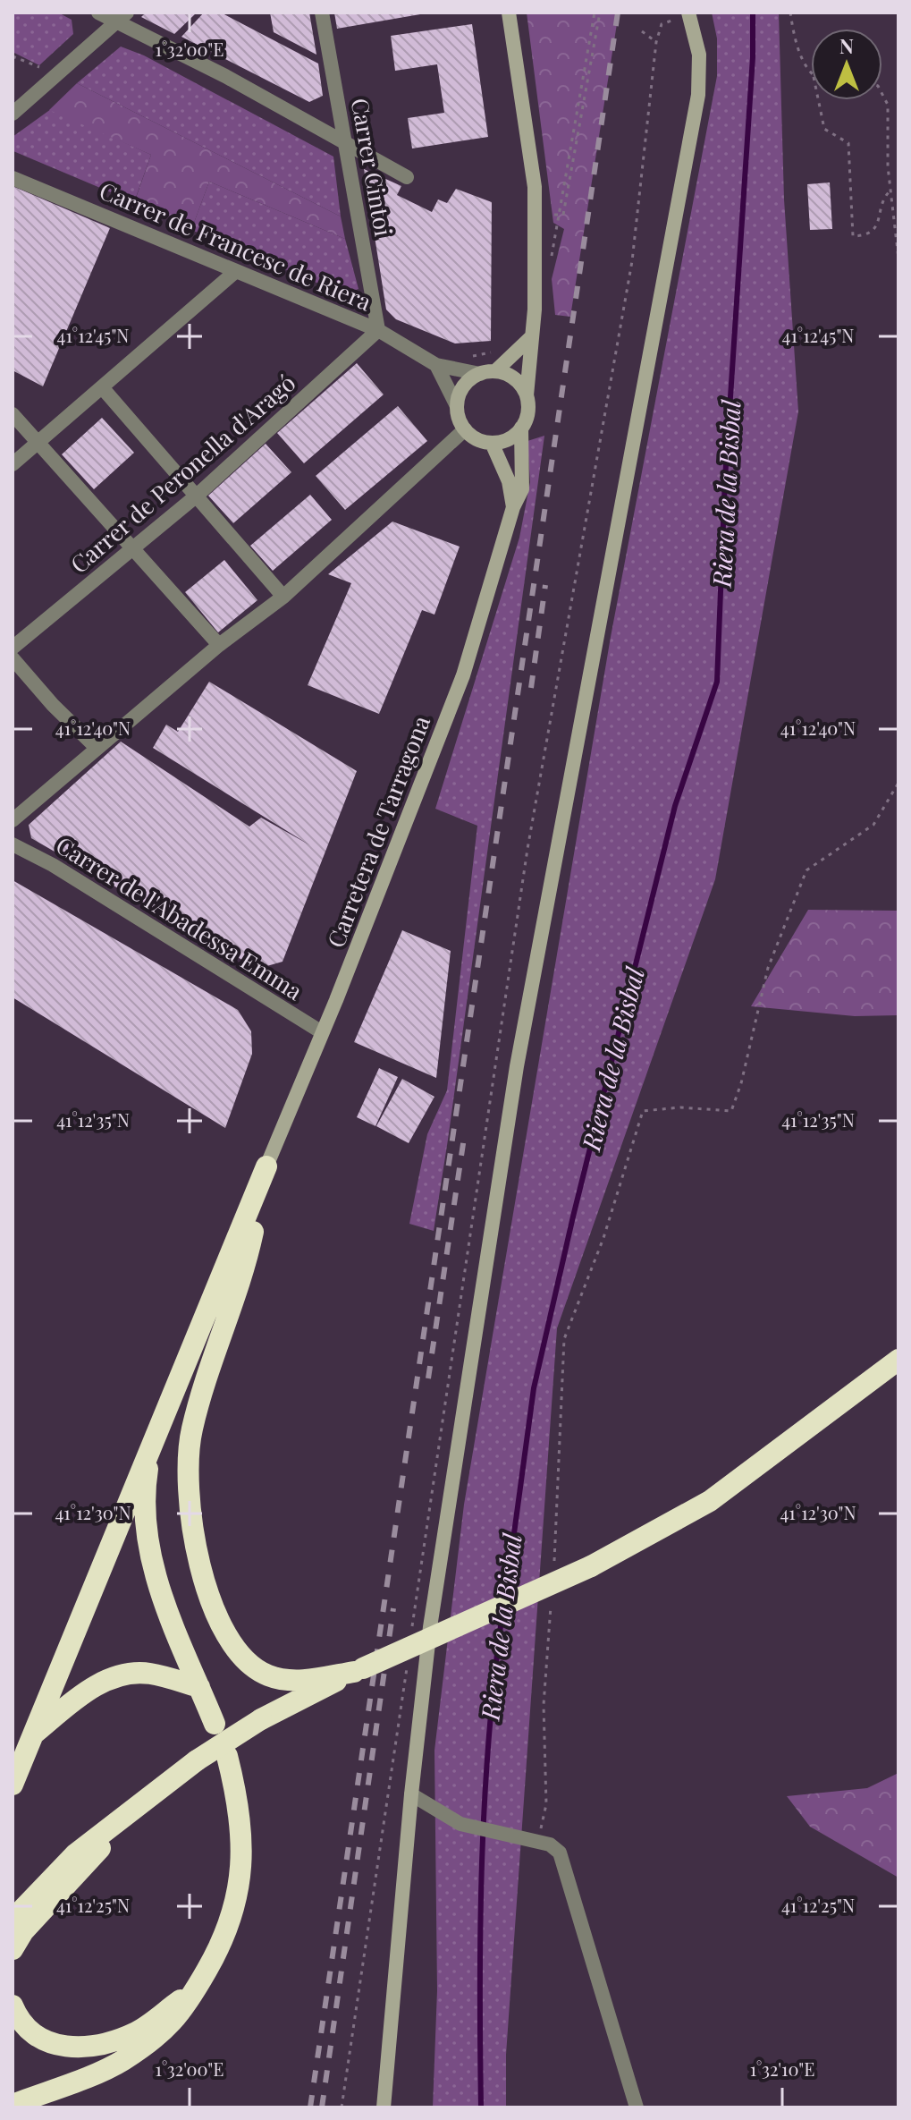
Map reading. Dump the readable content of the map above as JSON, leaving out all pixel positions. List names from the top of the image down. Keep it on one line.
{"streets":{"street":["Carrer Cintoi","Carrer de Francesc de Riera","Carrer de Peronella d'Aragó","Carretera de Tarragona","Carrer de l'Abadessa Emma"]},"crossings":[["Carrer Cintoi","Carrer de Francesc de Riera"],["Carrer Cintoi","Carrer de Peronella d'Aragó"],["Carrer de Francesc de Riera","Carrer de Peronella d'Aragó"],["Carrer de Francesc de Riera","Carretera de Tarragona"],["Carretera de Tarragona","Carrer de l'Abadessa Emma"]],"water":["Riera de la Bisbal"],"north":"top","coordinates":["1°32'00\"E","41°12'45\"N","41°12'40\"N","41°12'35\"N","41°12'30\"N","41°12'25\"N","1°32'10\"E"]}
